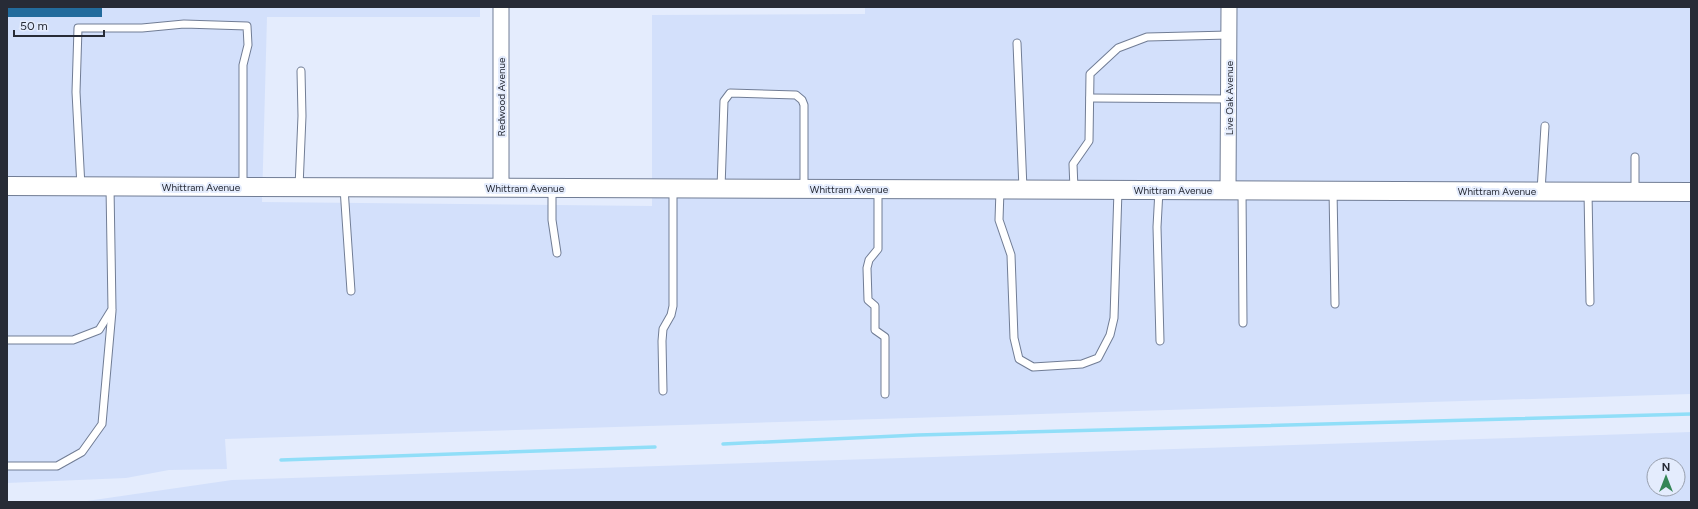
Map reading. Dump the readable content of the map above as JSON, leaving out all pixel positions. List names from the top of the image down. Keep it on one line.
{"streets":{"street":["Redwood Avenue","Live Oak Avenue","Whittram Avenue"]},"crossings":[["Redwood Avenue","Whittram Avenue"],["Live Oak Avenue","Whittram Avenue"]],"scale_bar":"50 m","north":"top"}
